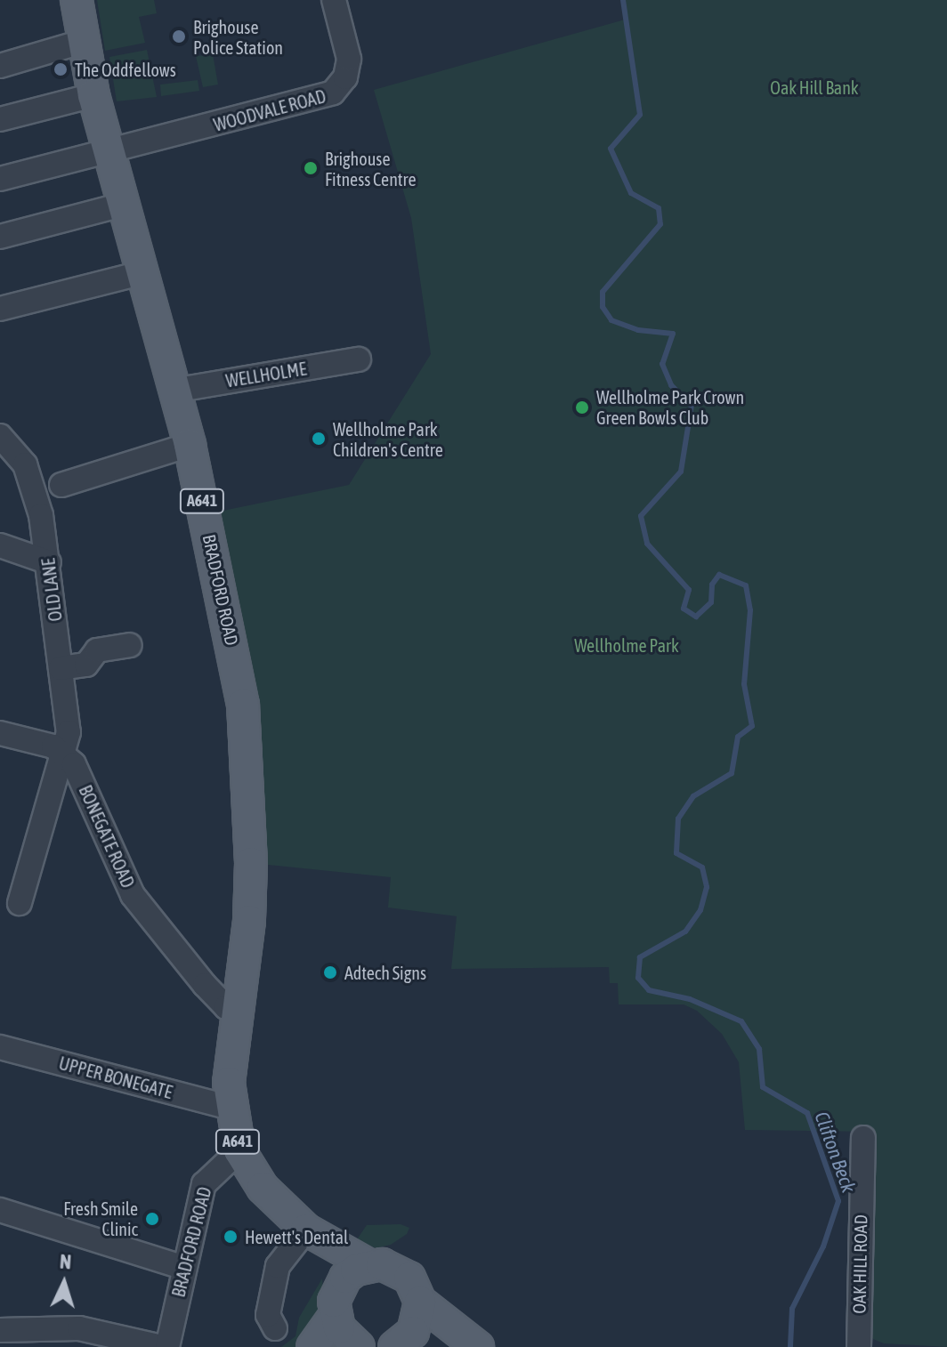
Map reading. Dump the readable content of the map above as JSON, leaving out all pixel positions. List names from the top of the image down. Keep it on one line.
{"streets":{"main road":["A641","BRADFORD ROAD"],"street":["WOODVALE ROAD","WELLHOLME","OLD LANE","BONEGATE ROAD","UPPER BONEGATE","OAK HILL ROAD"]},"crossings":[["WOODVALE ROAD","BRADFORD ROAD"],["WELLHOLME","BRADFORD ROAD"],["OLD LANE","BONEGATE ROAD"],["BRADFORD ROAD","BONEGATE ROAD"],["BRADFORD ROAD","UPPER BONEGATE"]],"water":["Clifton Beck"],"parks":["Oak Hill Bank","Wellholme Park"],"places":["Brighouse Police Station","The Oddfellows","Brighouse Fitness Centre","Wellholme Park Crown Green Bowls Club","Wellholme Park Children's Centre","Adtech Signs","Fresh Smile Clinic","Hewett's Dental"],"north":"top"}
